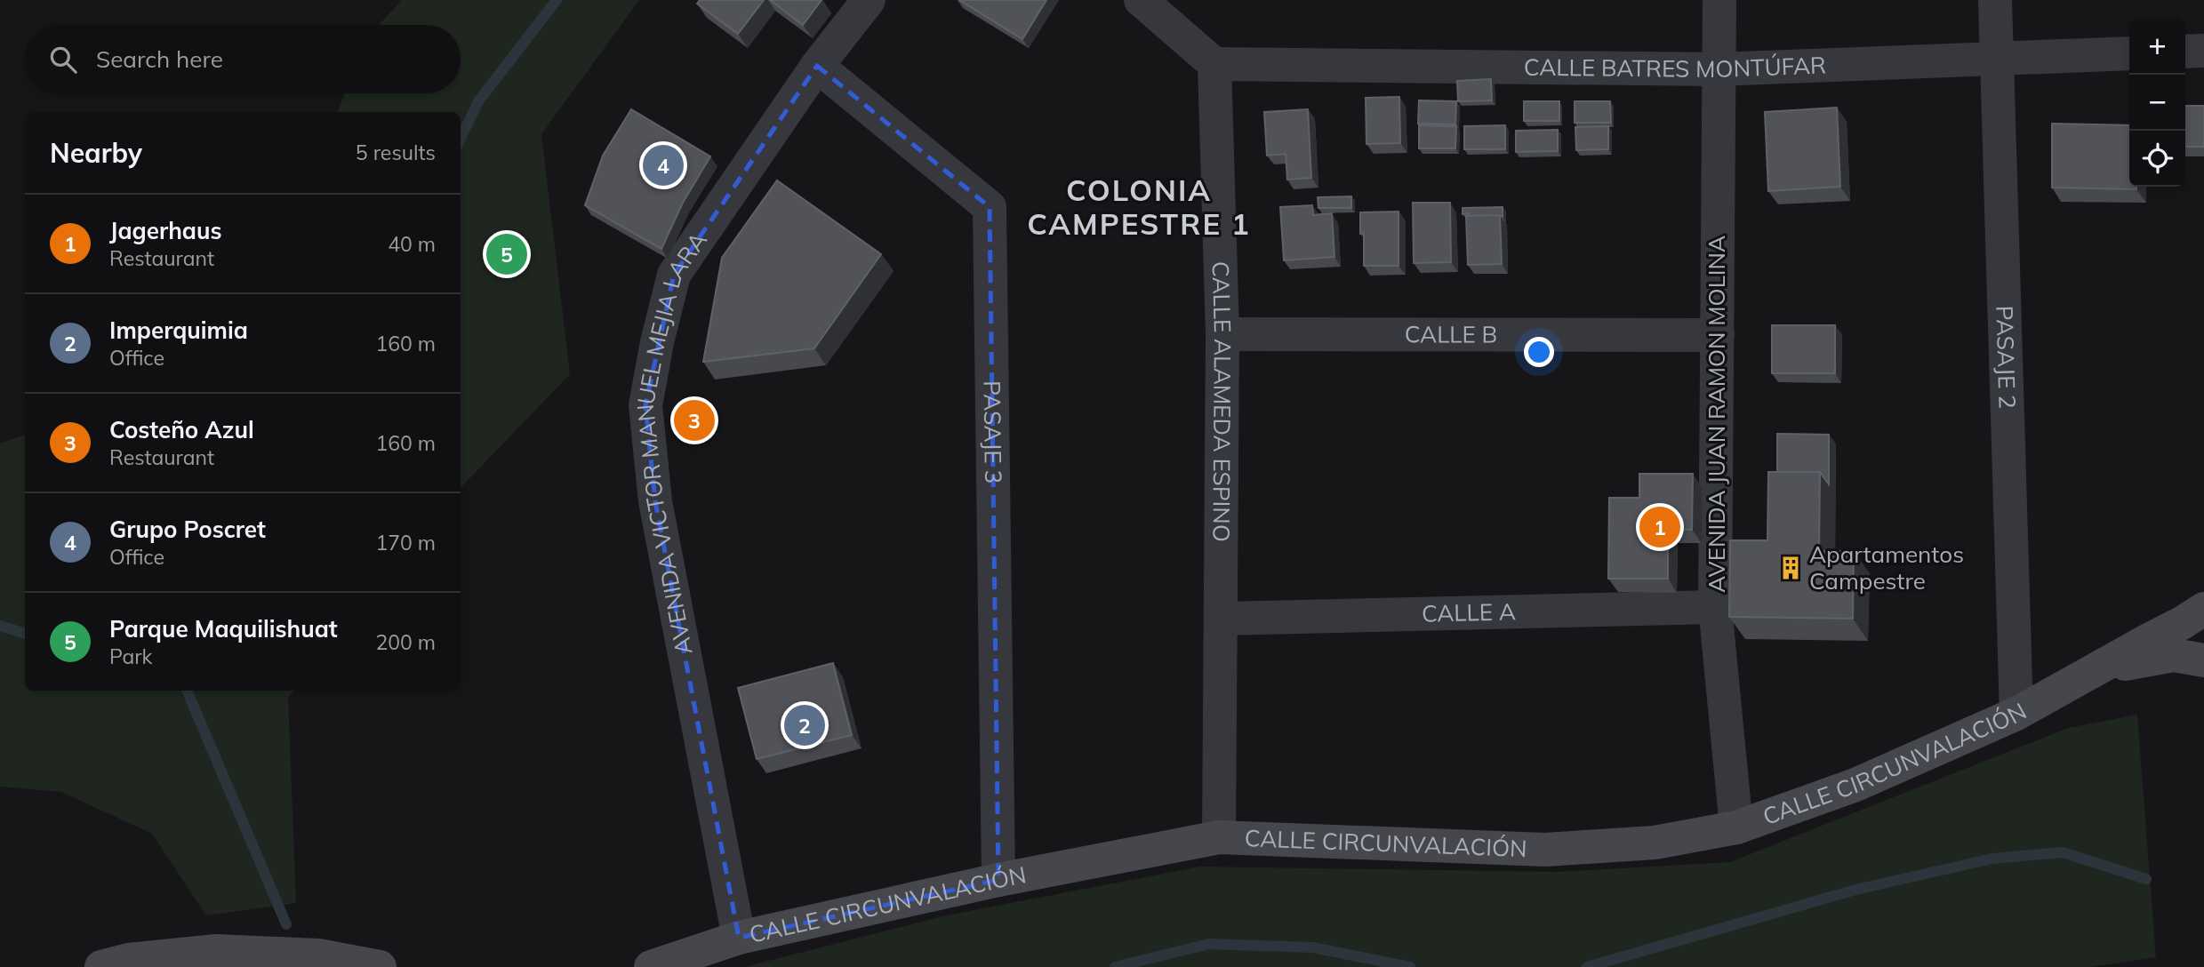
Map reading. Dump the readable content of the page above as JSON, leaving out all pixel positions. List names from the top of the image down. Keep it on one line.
{"streets":{"street":["CALLE BATRES MONTÚFAR","CALLE B","PASAJE 2","CALLE ALAMEDA ESPINO","AVENIDA JUAN RAMON MOLINA","PASAJE 3","AVENIDA VICTOR MANUEL MEJIA LARA","CALLE A","CALLE CIRCUNVALACIÓN"]},"crossings":[["CALLE BATRES MONTÚFAR","PASAJE 2"],["CALLE BATRES MONTÚFAR","CALLE ALAMEDA ESPINO"],["CALLE BATRES MONTÚFAR","AVENIDA JUAN RAMON MOLINA"],["CALLE B","CALLE ALAMEDA ESPINO"],["CALLE B","AVENIDA JUAN RAMON MOLINA"],["PASAJE 2","CALLE CIRCUNVALACIÓN"],["CALLE ALAMEDA ESPINO","CALLE A"],["CALLE ALAMEDA ESPINO","CALLE CIRCUNVALACIÓN"],["AVENIDA JUAN RAMON MOLINA","CALLE A"],["AVENIDA JUAN RAMON MOLINA","CALLE CIRCUNVALACIÓN"],["PASAJE 3","AVENIDA VICTOR MANUEL MEJIA LARA"],["PASAJE 3","CALLE CIRCUNVALACIÓN"],["AVENIDA VICTOR MANUEL MEJIA LARA","CALLE CIRCUNVALACIÓN"]],"districts":["COLONIA CAMPESTRE 1"],"places":{"building":["Apartamentos Campestre"]},"page":{"map_buttons":["+","−"],"search":"Search here","heading":["Nearby","5 results"],"pins":["4","5","3","1","2"],"list":[{"mark":"1","name":"Jagerhaus","note":"Restaurant","value":"40 m"},{"mark":"2","name":"Imperquimia","note":"Office","value":"160 m"},{"mark":"3","name":"Costeño Azul","note":"Restaurant","value":"160 m"},{"mark":"4","name":"Grupo Poscret","note":"Office","value":"170 m"},{"mark":"5","name":"Parque Maquilishuat","note":"Park","value":"200 m"}]}}
